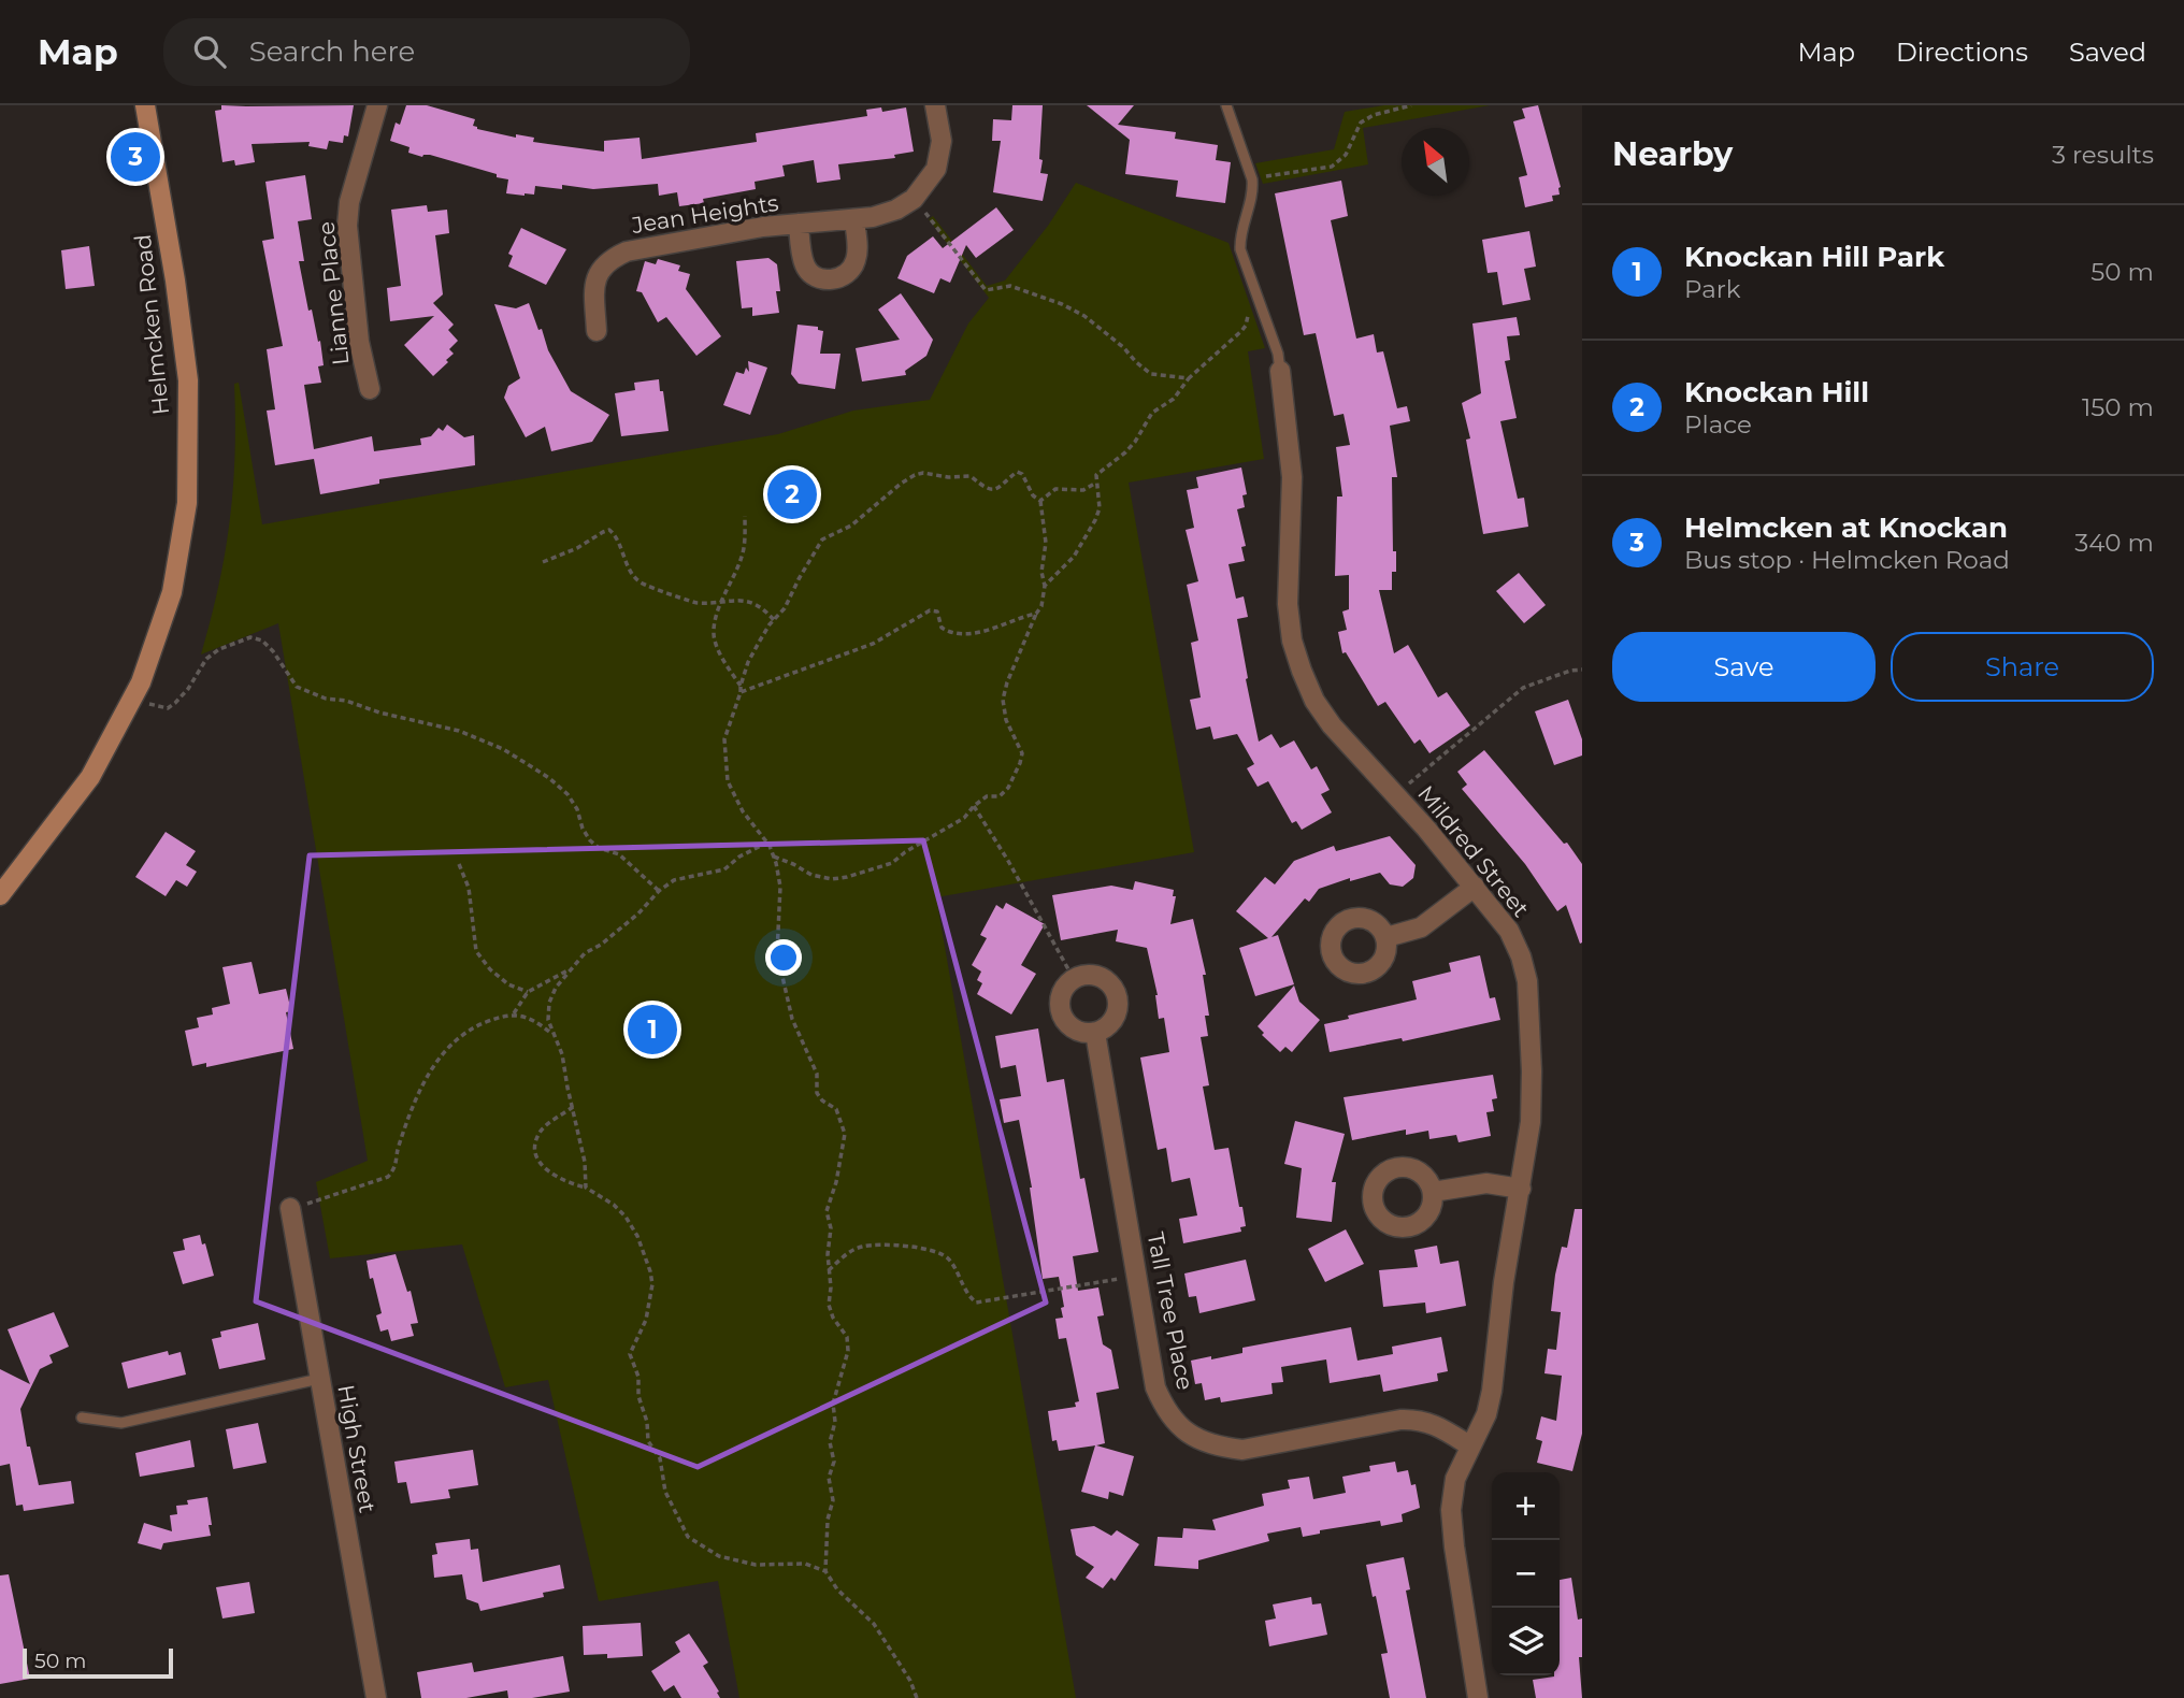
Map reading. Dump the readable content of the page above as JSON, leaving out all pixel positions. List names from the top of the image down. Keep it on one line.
{"streets":{"main road":["Helmcken Road"],"street":["Jean Heights","Lianne Place","Mildred Street","Tall Tree Place","High Street"]},"crossings":[["Mildred Street","Tall Tree Place"]],"scale_bar":"50 m","north":"top left","page":{"header":"Map","search":"Search here","nav":["Map","Directions","Saved"],"heading":["Nearby","3 results"],"pins":["3","2","1"],"list":[{"mark":"1","name":"Knockan Hill Park","note":"Park","value":"50 m"},{"mark":"2","name":"Knockan Hill","note":"Place","value":"150 m"},{"mark":"3","name":"Helmcken at Knockan","note":"Bus stop · Helmcken Road","value":"340 m"}],"buttons":["Save","Share"],"map_buttons":["+","−"],"scale":"50 m"}}
